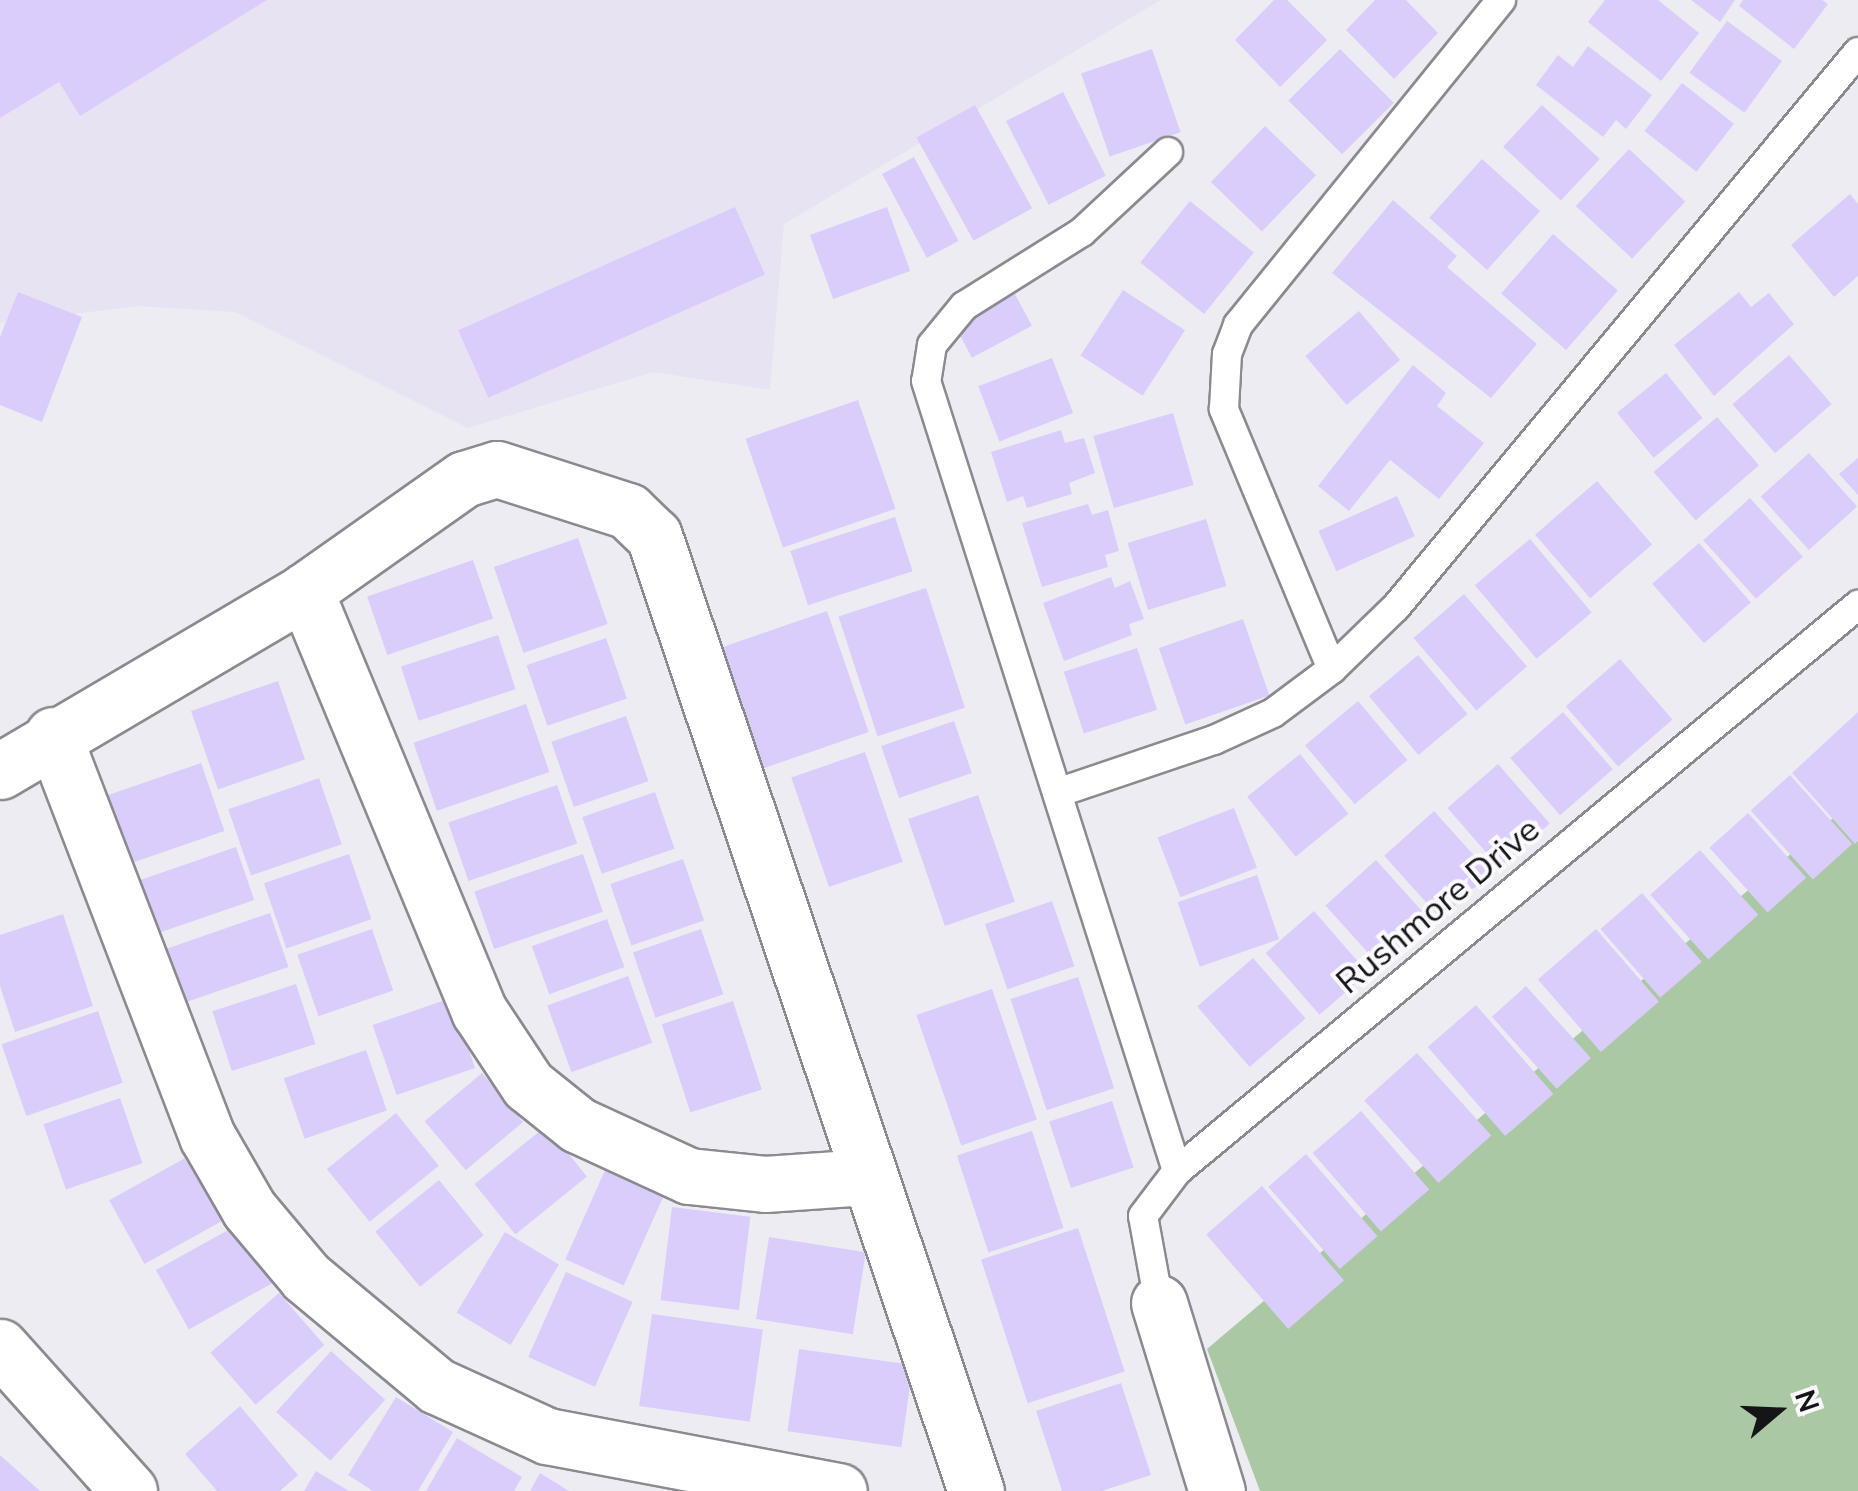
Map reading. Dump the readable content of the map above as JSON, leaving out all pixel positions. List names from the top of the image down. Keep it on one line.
{"streets":{"lane":["Rushmore Drive"]},"north":"right"}
